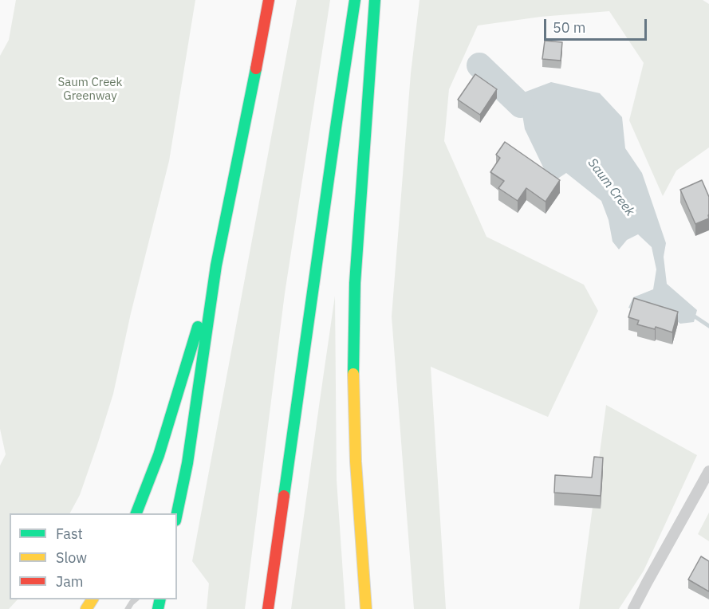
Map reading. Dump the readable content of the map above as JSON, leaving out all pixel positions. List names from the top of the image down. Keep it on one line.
{"water":["Saum Creek"],"parks":["Saum Creek Greenway"],"legend":["Fast","Slow","Jam"],"scale_bar":"50 m"}
